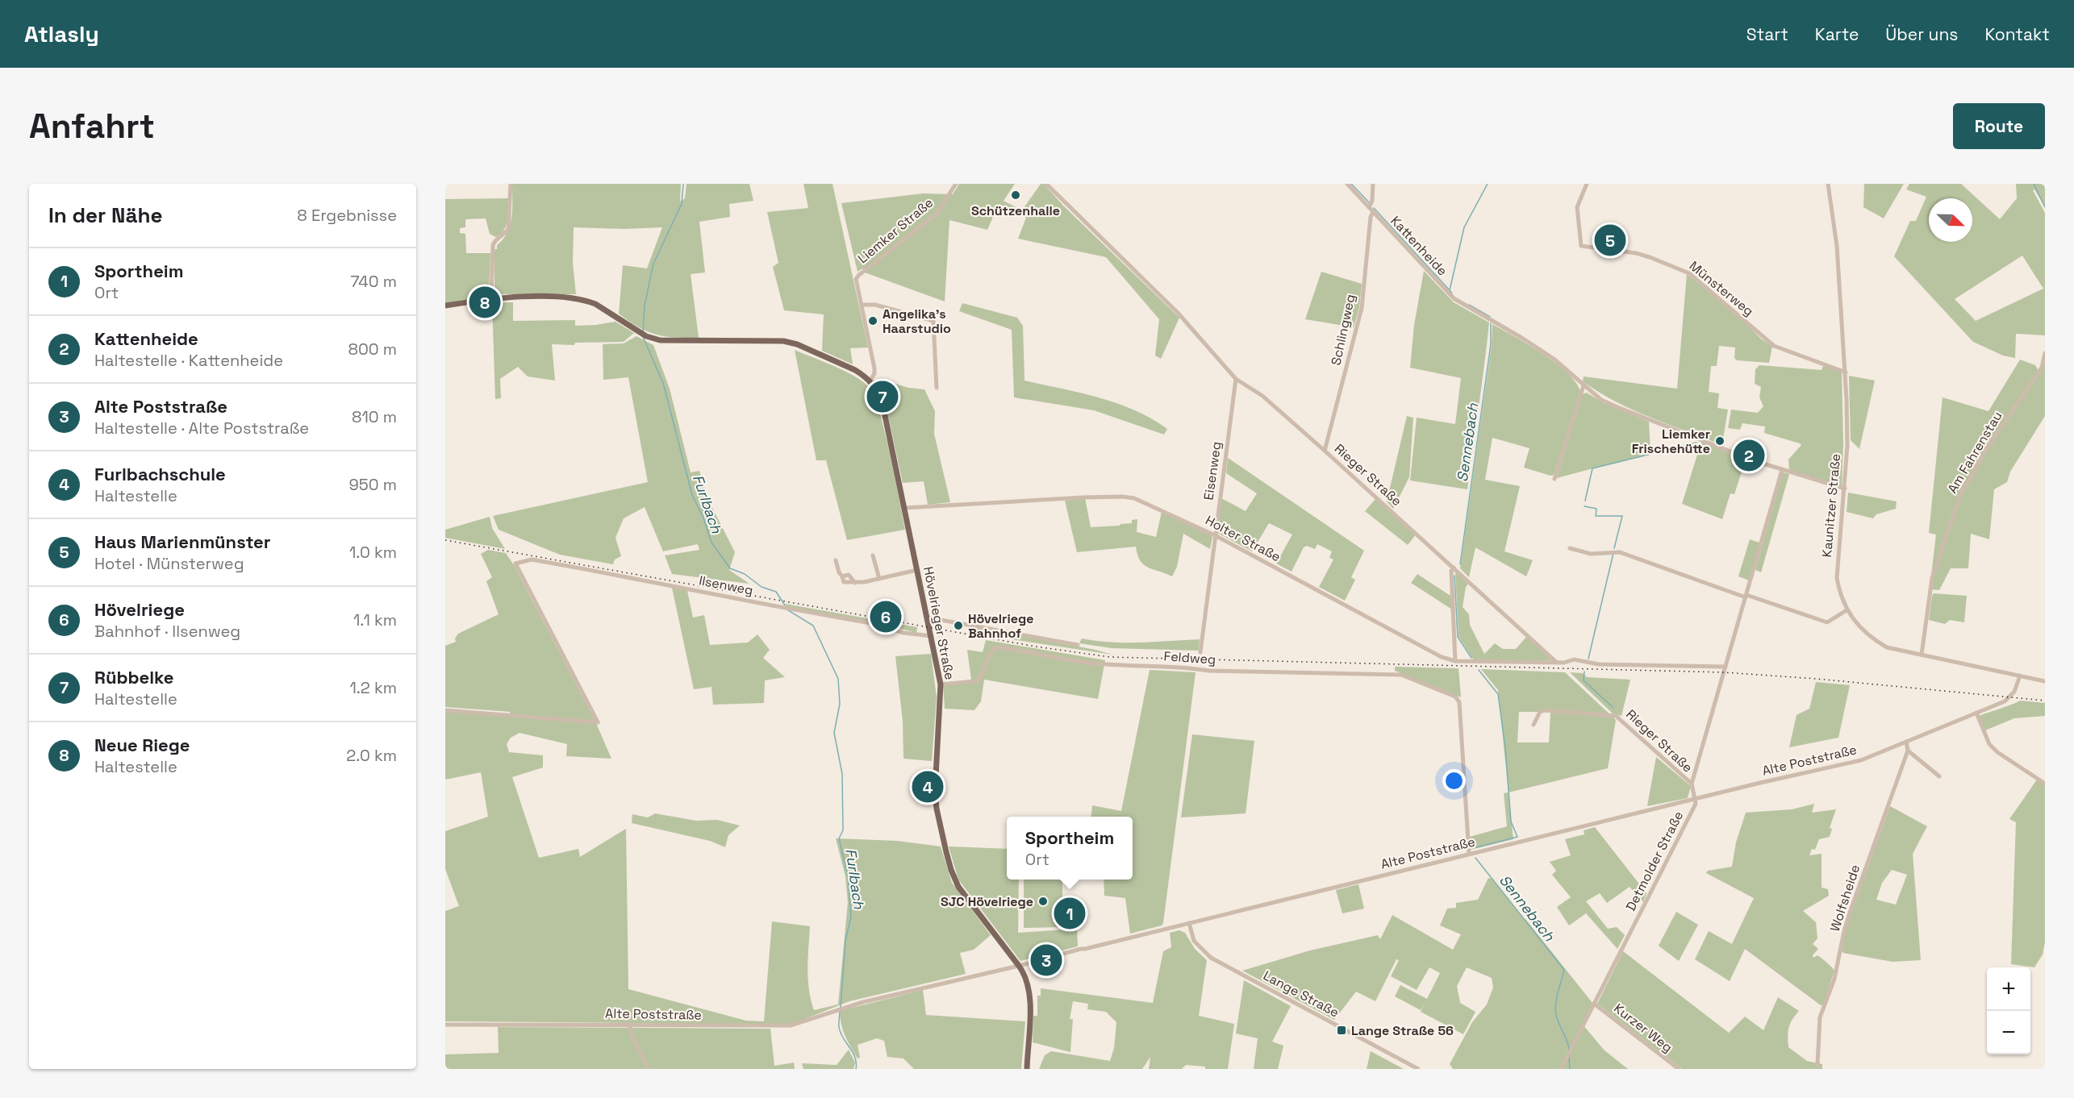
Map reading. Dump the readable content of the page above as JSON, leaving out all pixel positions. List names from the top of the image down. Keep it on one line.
{"streets":{"main road":["Hövelrieger Straße"],"street":["Liemker Straße","Kattenheide","Münsterweg","Schlingweg","Am Fahrenstau","Eisenweg","Rieger Straße","Kaunitzer Straße","Holter Straße","Ilsenweg","Feldweg","Alte Poststraße","Detmolder Straße","Wolfsheide","Lange Straße","Kurzer Weg"]},"crossings":[["Liemker Straße","Hövelrieger Straße"],["Kattenheide","Schlingweg"],["Kattenheide","Kaunitzer Straße"],["Münsterweg","Kaunitzer Straße"],["Schlingweg","Rieger Straße"],["Am Fahrenstau","Kaunitzer Straße"],["Eisenweg","Rieger Straße"],["Eisenweg","Holter Straße"],["Rieger Straße","Holter Straße"],["Rieger Straße","Detmolder Straße"],["Kaunitzer Straße","Alte Poststraße"],["Holter Straße","Hövelrieger Straße"],["Ilsenweg","Hövelrieger Straße"],["Hövelrieger Straße","Feldweg"],["Hövelrieger Straße","Alte Poststraße"],["Feldweg","Alte Poststraße"],["Alte Poststraße","Detmolder Straße"],["Alte Poststraße","Wolfsheide"],["Alte Poststraße","Lange Straße"],["Detmolder Straße","Kurzer Weg"]],"water":["Sennebach","Furlbach"],"places":{"other":["Schützenhalle","Angelika's Haarstudio","Liemker Frischehütte","Hövelriege Bahnhof","SJC Hövelriege"],"transit":["Lange Straße 56"]},"north":"bottom right","page":{"header":"Atlasly","nav":["Start","Karte","Über uns","Kontakt"],"buttons":"Route","title":"Anfahrt","heading":["In der Nähe","8 Ergebnisse"],"pins":["5","8","7","2","6","4","1","3"],"list":[{"mark":"1","name":"Sportheim","note":"Ort","value":"740 m"},{"mark":"2","name":"Kattenheide","note":"Haltestelle · Kattenheide","value":"800 m"},{"mark":"3","name":"Alte Poststraße","note":"Haltestelle · Alte Poststraße","value":"810 m"},{"mark":"4","name":"Furlbachschule","note":"Haltestelle","value":"950 m"},{"mark":"5","name":"Haus Marienmünster","note":"Hotel · Münsterweg","value":"1.0 km"},{"mark":"6","name":"Hövelriege","note":"Bahnhof · Ilsenweg","value":"1.1 km"},{"mark":"7","name":"Rübbelke","note":"Haltestelle","value":"1.2 km"},{"mark":"8","name":"Neue Riege","note":"Haltestelle","value":"2.0 km"}],"popup":["Sportheim","Ort"],"map_buttons":["+","−"]}}
